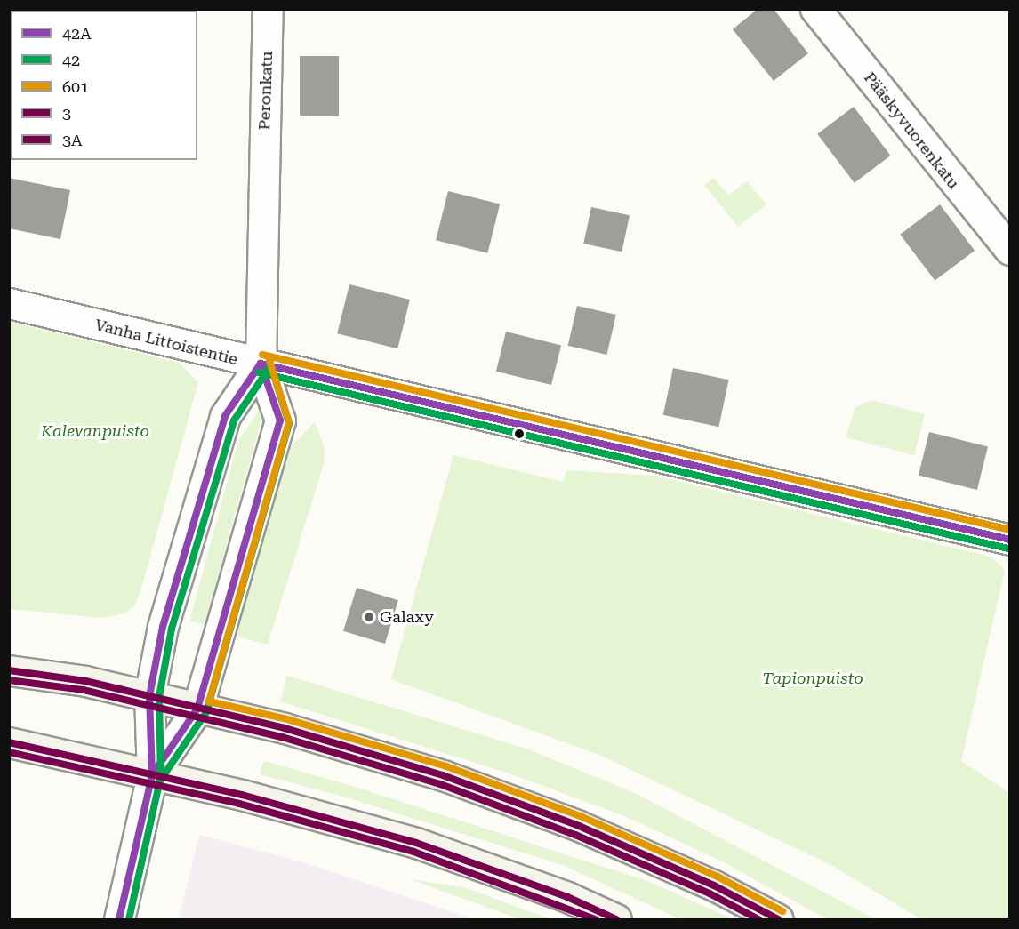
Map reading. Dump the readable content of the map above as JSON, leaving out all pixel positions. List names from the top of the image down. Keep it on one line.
{"streets":{"street":["Peronkatu","Pääskyvuorenkatu","Vanha Littoistentie"]},"crossings":[["Peronkatu","Vanha Littoistentie"]],"parks":["Kalevanpuisto","Tapionpuisto"],"places":["Galaxy"],"lines":["transit line 601","transit line 42","transit line 42A","transit line 3","transit line 3A"],"legend":["42A","42","601","3","3A"]}
